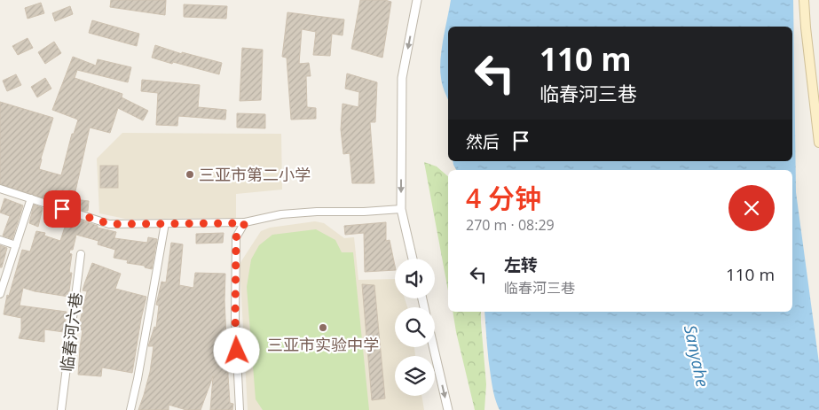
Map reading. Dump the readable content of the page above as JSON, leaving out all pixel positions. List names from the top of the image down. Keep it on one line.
{"streets":{"street":["临春河六巷"]},"water":["Sanyahe"],"places":["三亚市第二小学","三亚市实验中学"],"page":{"turn":["110 m","临春河三巷"],"then":"然后","heading":["4 分钟","270 m · 08:29"],"list":[{"name":"左转","note":"临春河三巷","value":"110 m"}]}}
